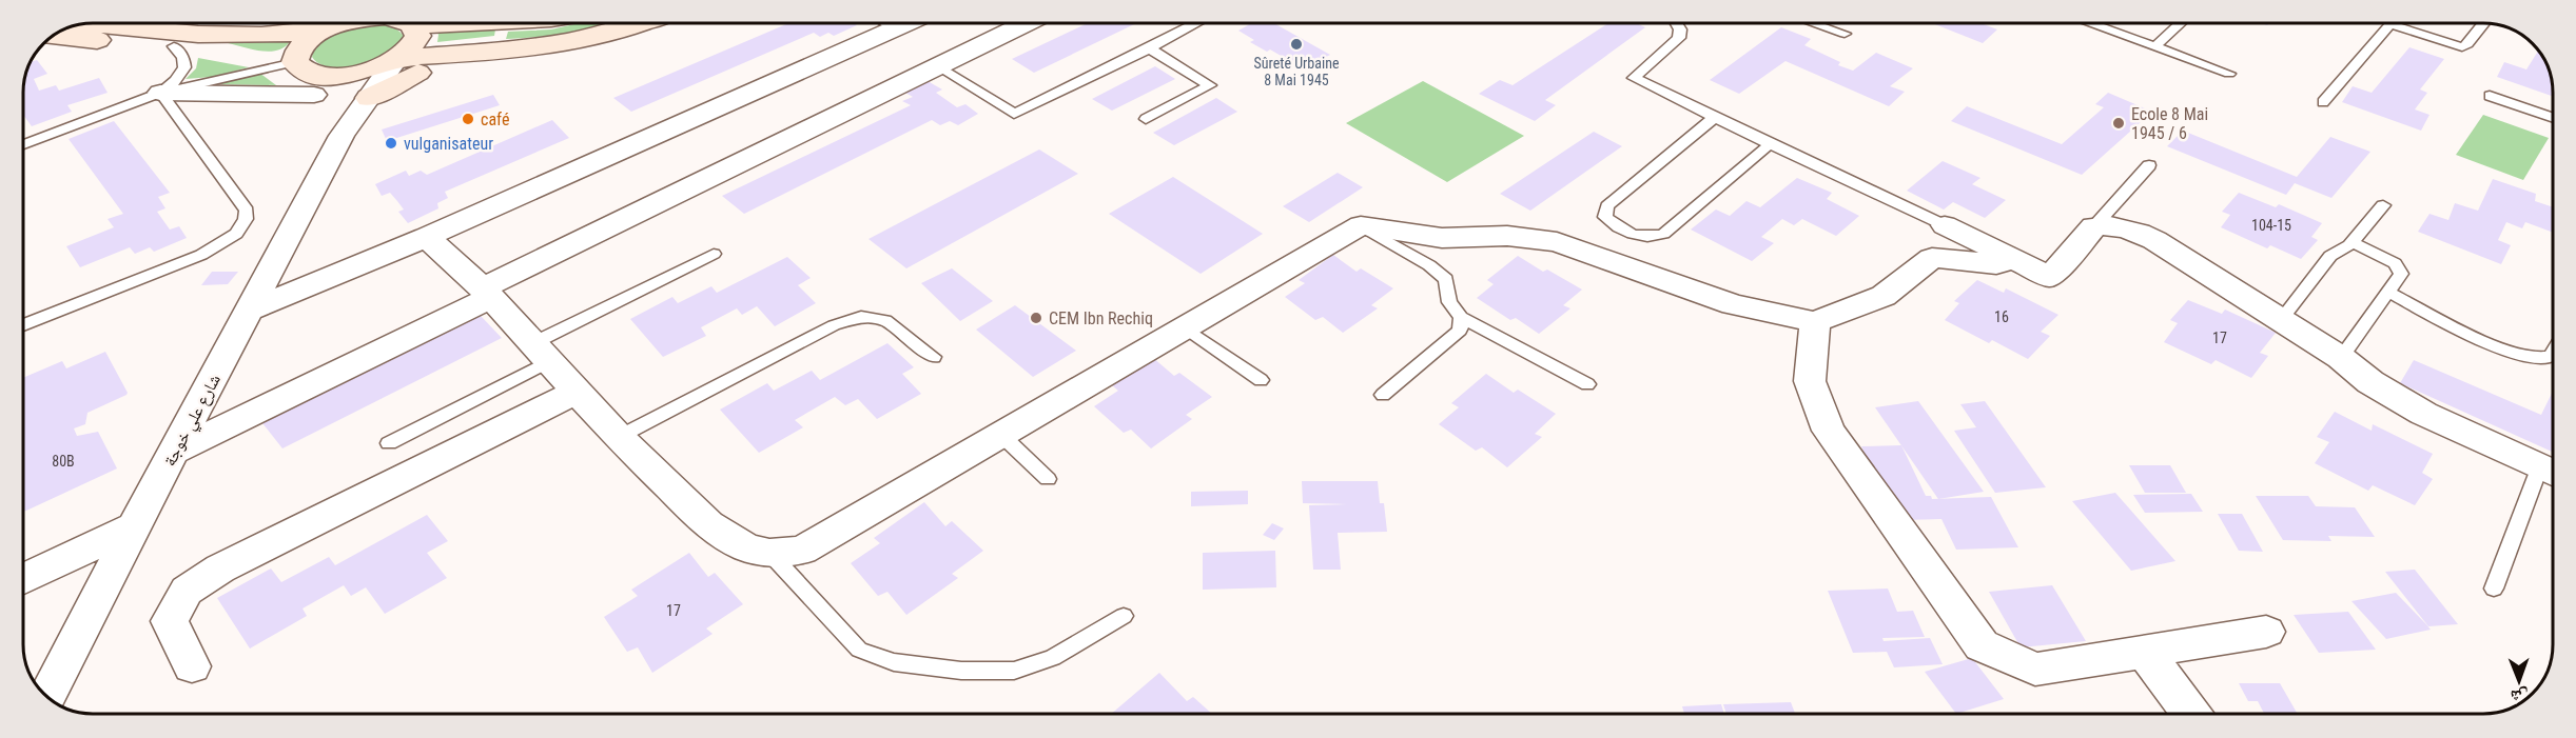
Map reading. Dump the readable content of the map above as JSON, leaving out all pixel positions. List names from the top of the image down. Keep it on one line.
{"streets":{"street":["شارع علي خوجة"]},"places":["Sûreté Urbaine 8 Mai 1945","café","Ecole 8 Mai 1945 / 6","vulganisateur","CEM Ibn Rechiq"],"house_numbers":["104-15","16","17","80B","17"],"north":"bottom"}
